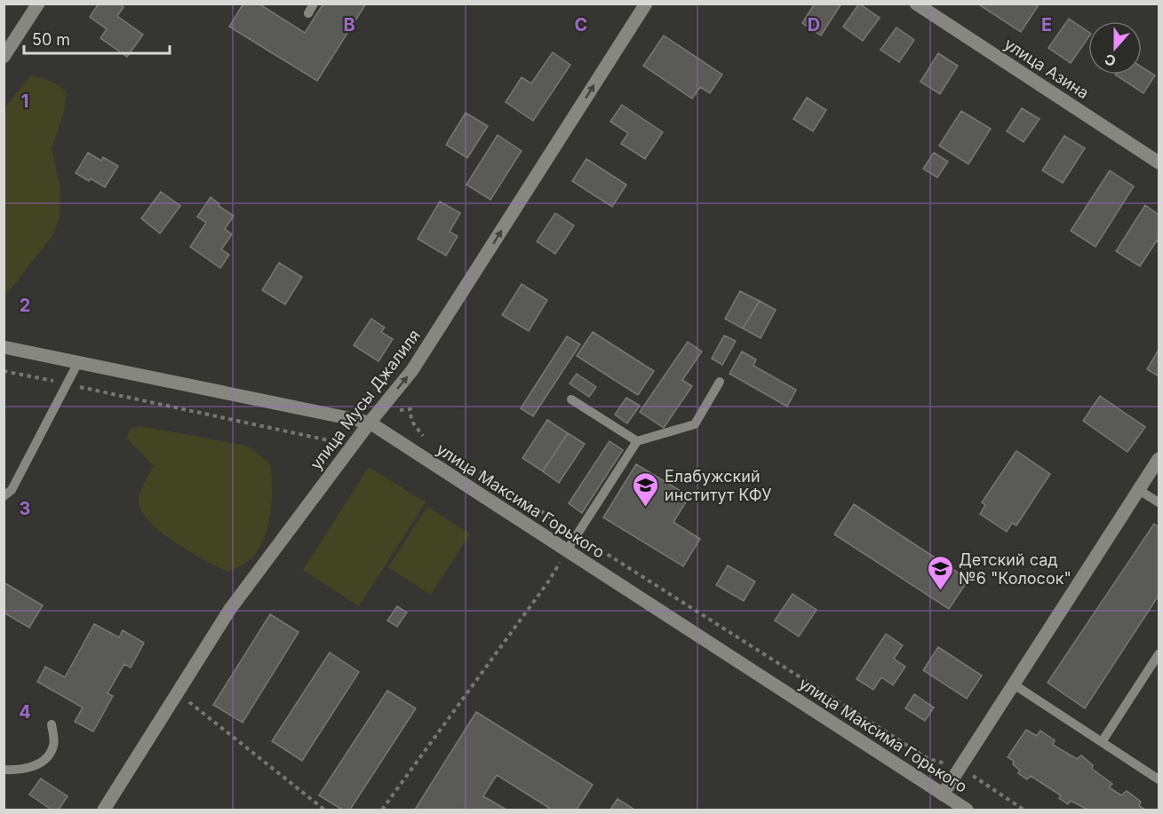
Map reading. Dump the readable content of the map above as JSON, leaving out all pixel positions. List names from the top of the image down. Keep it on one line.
{"streets":{"street":["улица Азина","улица Мусы Джалиля","улица Максима Горького"]},"crossings":[["улица Мусы Джалиля","улица Максима Горького"]],"one_way":["улица Мусы Джалиля"],"places":{"school or university":["Елабужский институт КФУ","Детский сад №6 \"Колосок\""]},"scale_bar":"50 m","north":"bottom","grid":{"columns":["B","C","D","E"],"rows":["1","2","3","4"]}}
